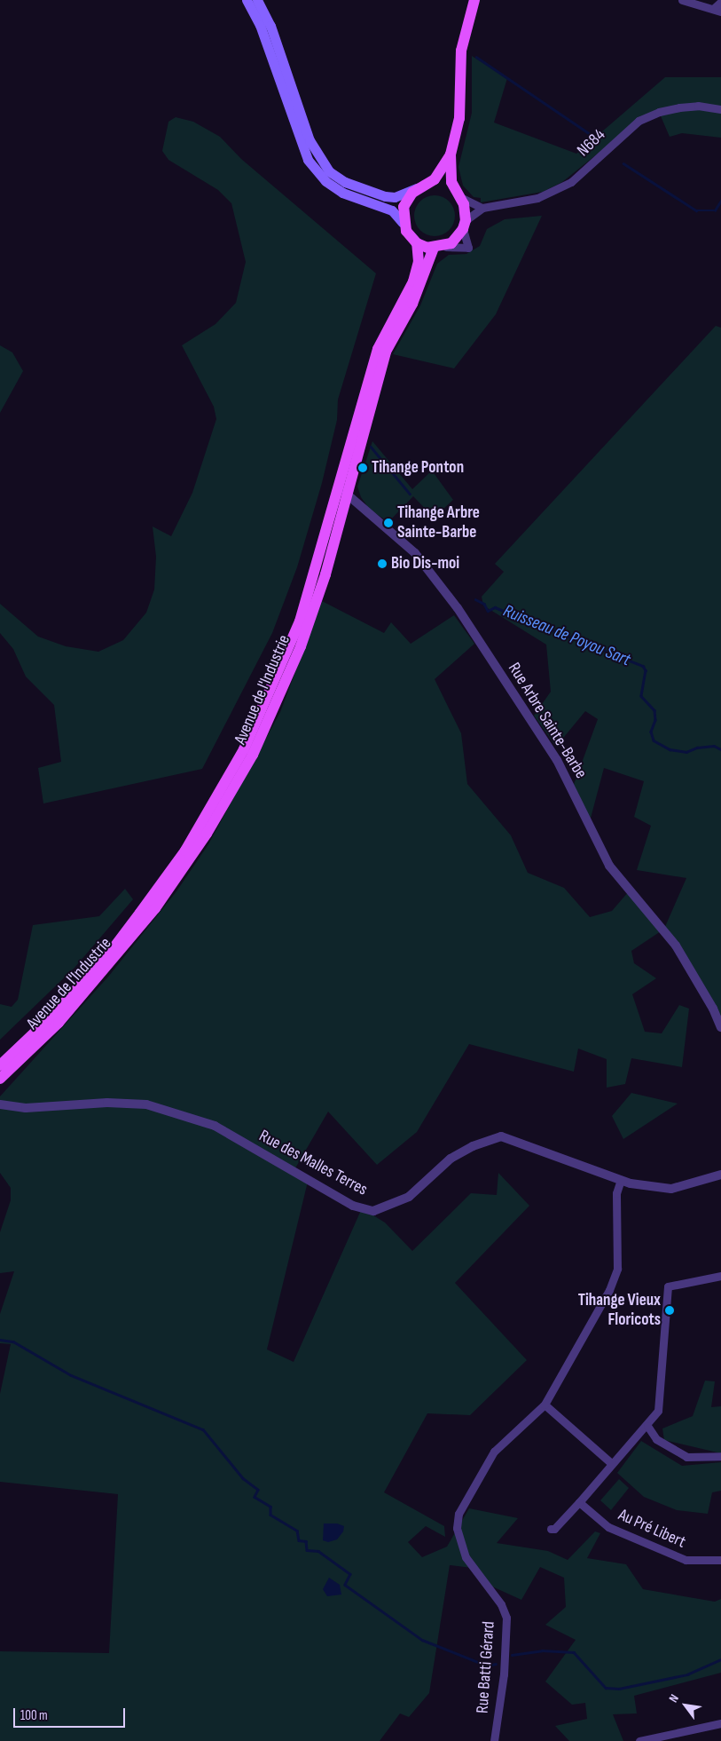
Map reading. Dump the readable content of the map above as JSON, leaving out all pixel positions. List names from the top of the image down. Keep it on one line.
{"streets":{"main road":["Avenue de l'Industrie"],"street":["N684","Rue Arbre Sainte-Barbe","Rue des Malles Terres","Au Pré Libert","Rue Batti Gérard"]},"crossings":[["N684","Avenue de l'Industrie"],["Avenue de l'Industrie","Rue Arbre Sainte-Barbe"],["Rue des Malles Terres","Rue Batti Gérard"]],"water":["Ruisseau de Poyou Sart"],"places":["Tihange Ponton","Tihange Arbre Sainte-Barbe","Bio Dis-moi","Tihange Vieux Floricots"],"scale_bar":"100 m","north":"top left"}
